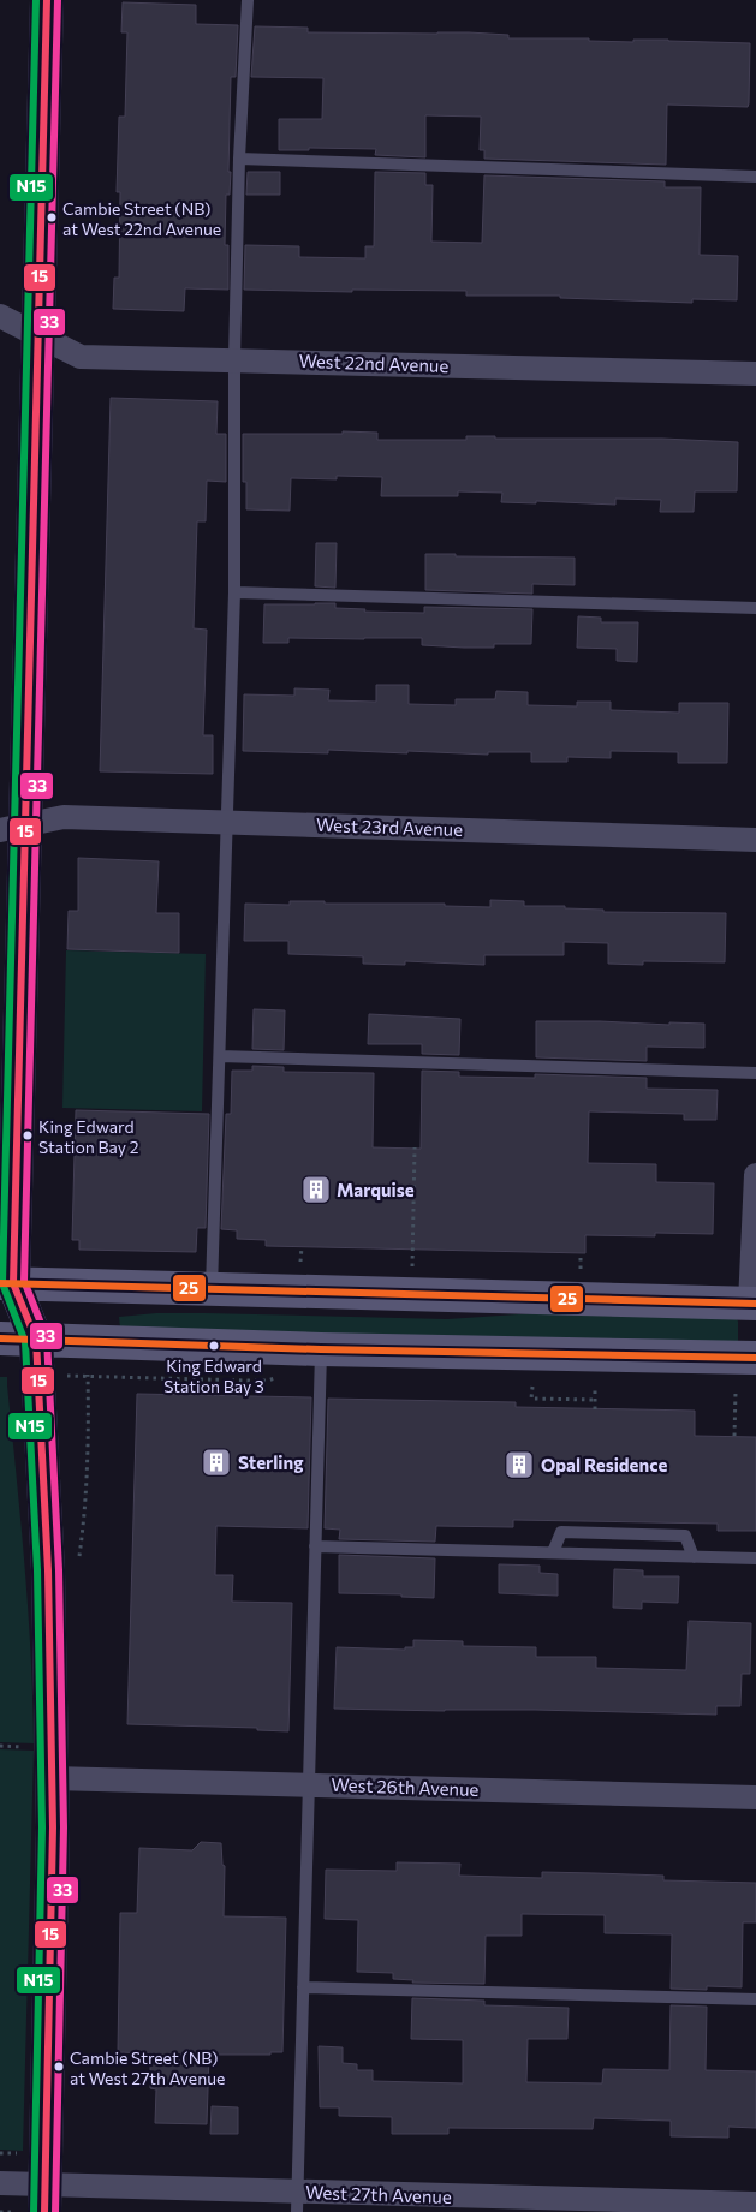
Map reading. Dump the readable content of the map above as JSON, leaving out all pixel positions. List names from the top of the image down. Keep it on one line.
{"streets":{"street":["West 22nd Avenue","West 23rd Avenue","West 26th Avenue","West 27th Avenue"]},"places":{"other":["Cambie Street (NB) at West 22nd Avenue","King Edward Station Bay 2","King Edward Station Bay 3","Cambie Street (NB) at West 27th Avenue"],"building":["Marquise","Sterling","Opal Residence"]},"lines":["transit line 15","transit line 33","transit line N15","transit line 25"]}
